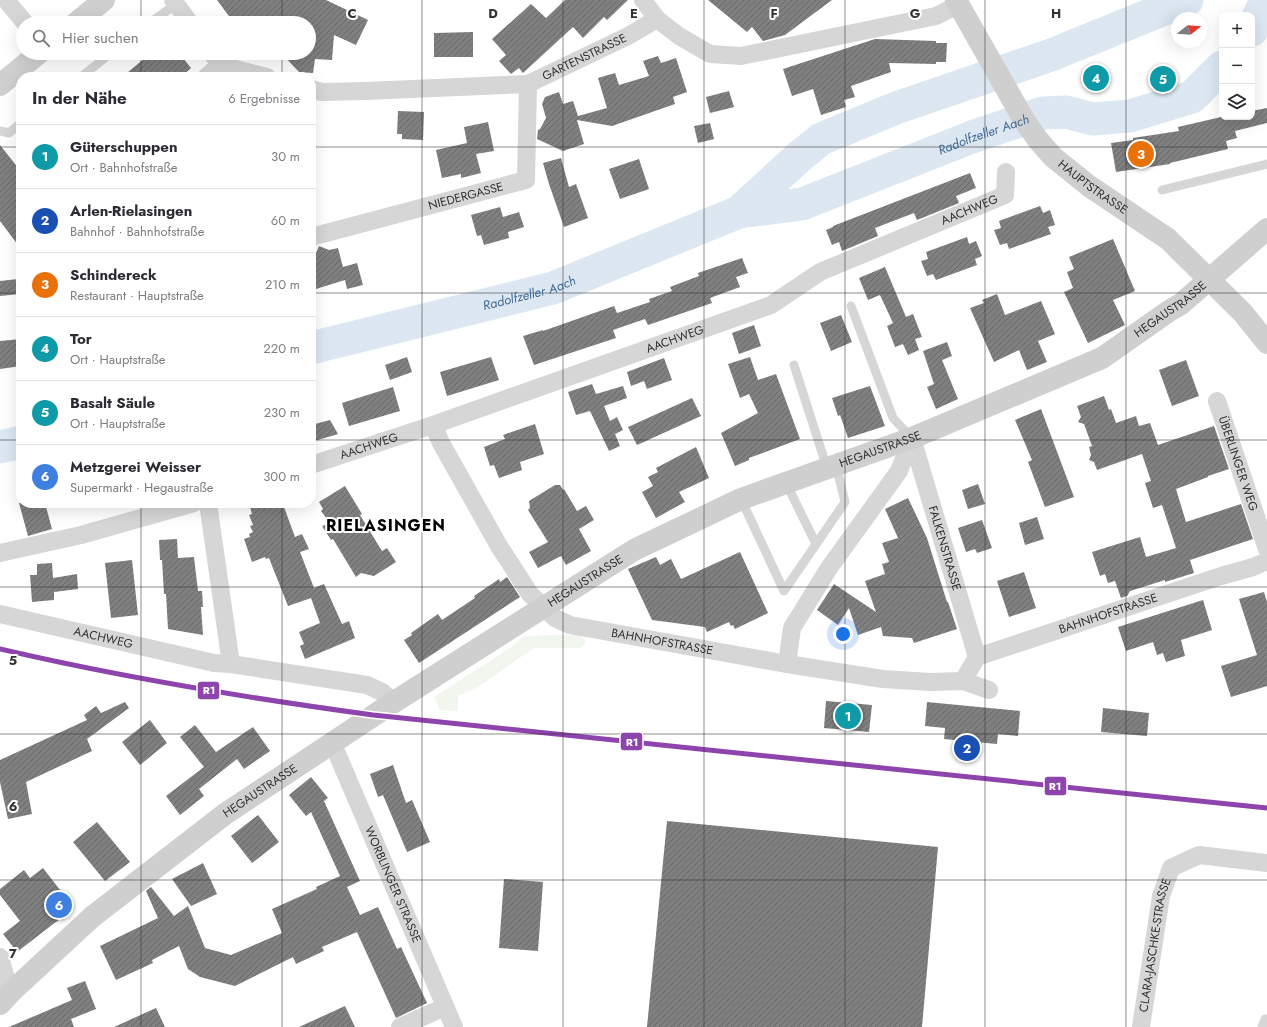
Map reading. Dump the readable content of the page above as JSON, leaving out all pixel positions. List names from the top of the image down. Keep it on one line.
{"streets":{"main road":["HAUPTSTRASSE","HEGAUSTRASSE"],"street":["GARTENSTRASSE","NIEDERGASSE","AACHWEG","ÜBERLINGER WEG","FALKENSTRASSE","BAHNHOFSTRASSE","WORBLINGER STRASSE","CLARA-JASCHKE-STRASSE"]},"crossings":[["GARTENSTRASSE","NIEDERGASSE"],["HAUPTSTRASSE","HEGAUSTRASSE"],["AACHWEG","HEGAUSTRASSE"],["HEGAUSTRASSE","FALKENSTRASSE"],["HEGAUSTRASSE","BAHNHOFSTRASSE"],["HEGAUSTRASSE","WORBLINGER STRASSE"],["FALKENSTRASSE","BAHNHOFSTRASSE"]],"districts":["RIELASINGEN"],"water":["Radolfzeller Aach"],"lines":["transit line R1"],"north":"right","page":{"map_buttons":["+","−"],"search":"Hier suchen","pins":["4","5","3","1","2","6"],"heading":["In der Nähe","6 Ergebnisse"],"list":[{"mark":"1","name":"Güterschuppen","note":"Ort · Bahnhofstraße","value":"30 m"},{"mark":"2","name":"Arlen-Rielasingen","note":"Bahnhof · Bahnhofstraße","value":"60 m"},{"mark":"3","name":"Schindereck","note":"Restaurant · Hauptstraße","value":"210 m"},{"mark":"4","name":"Tor","note":"Ort · Hauptstraße","value":"220 m"},{"mark":"5","name":"Basalt Säule","note":"Ort · Hauptstraße","value":"230 m"},{"mark":"6","name":"Metzgerei Weisser","note":"Supermarkt · Hegaustraße","value":"300 m"}]},"grid":{"columns":["C","D","E","F","G","H"],"rows":["5","6","7"]}}
